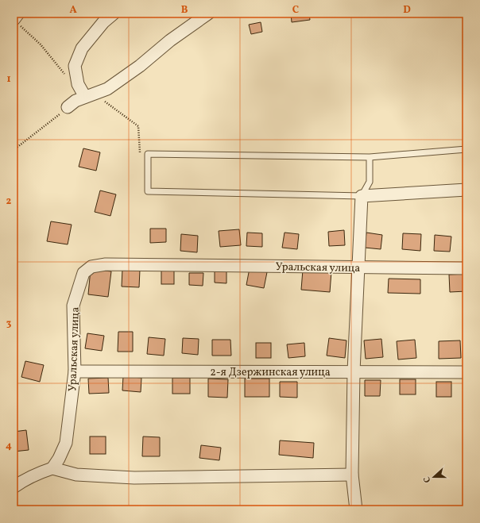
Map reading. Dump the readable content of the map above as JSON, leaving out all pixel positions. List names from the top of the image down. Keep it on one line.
{"streets":{"street":["Уральская улица","2-я Дзержинская улица"]},"crossings":[["Уральская улица","2-я Дзержинская улица"]],"north":"left","grid":{"columns":["A","B","C","D"],"rows":["1","2","3","4"]}}
